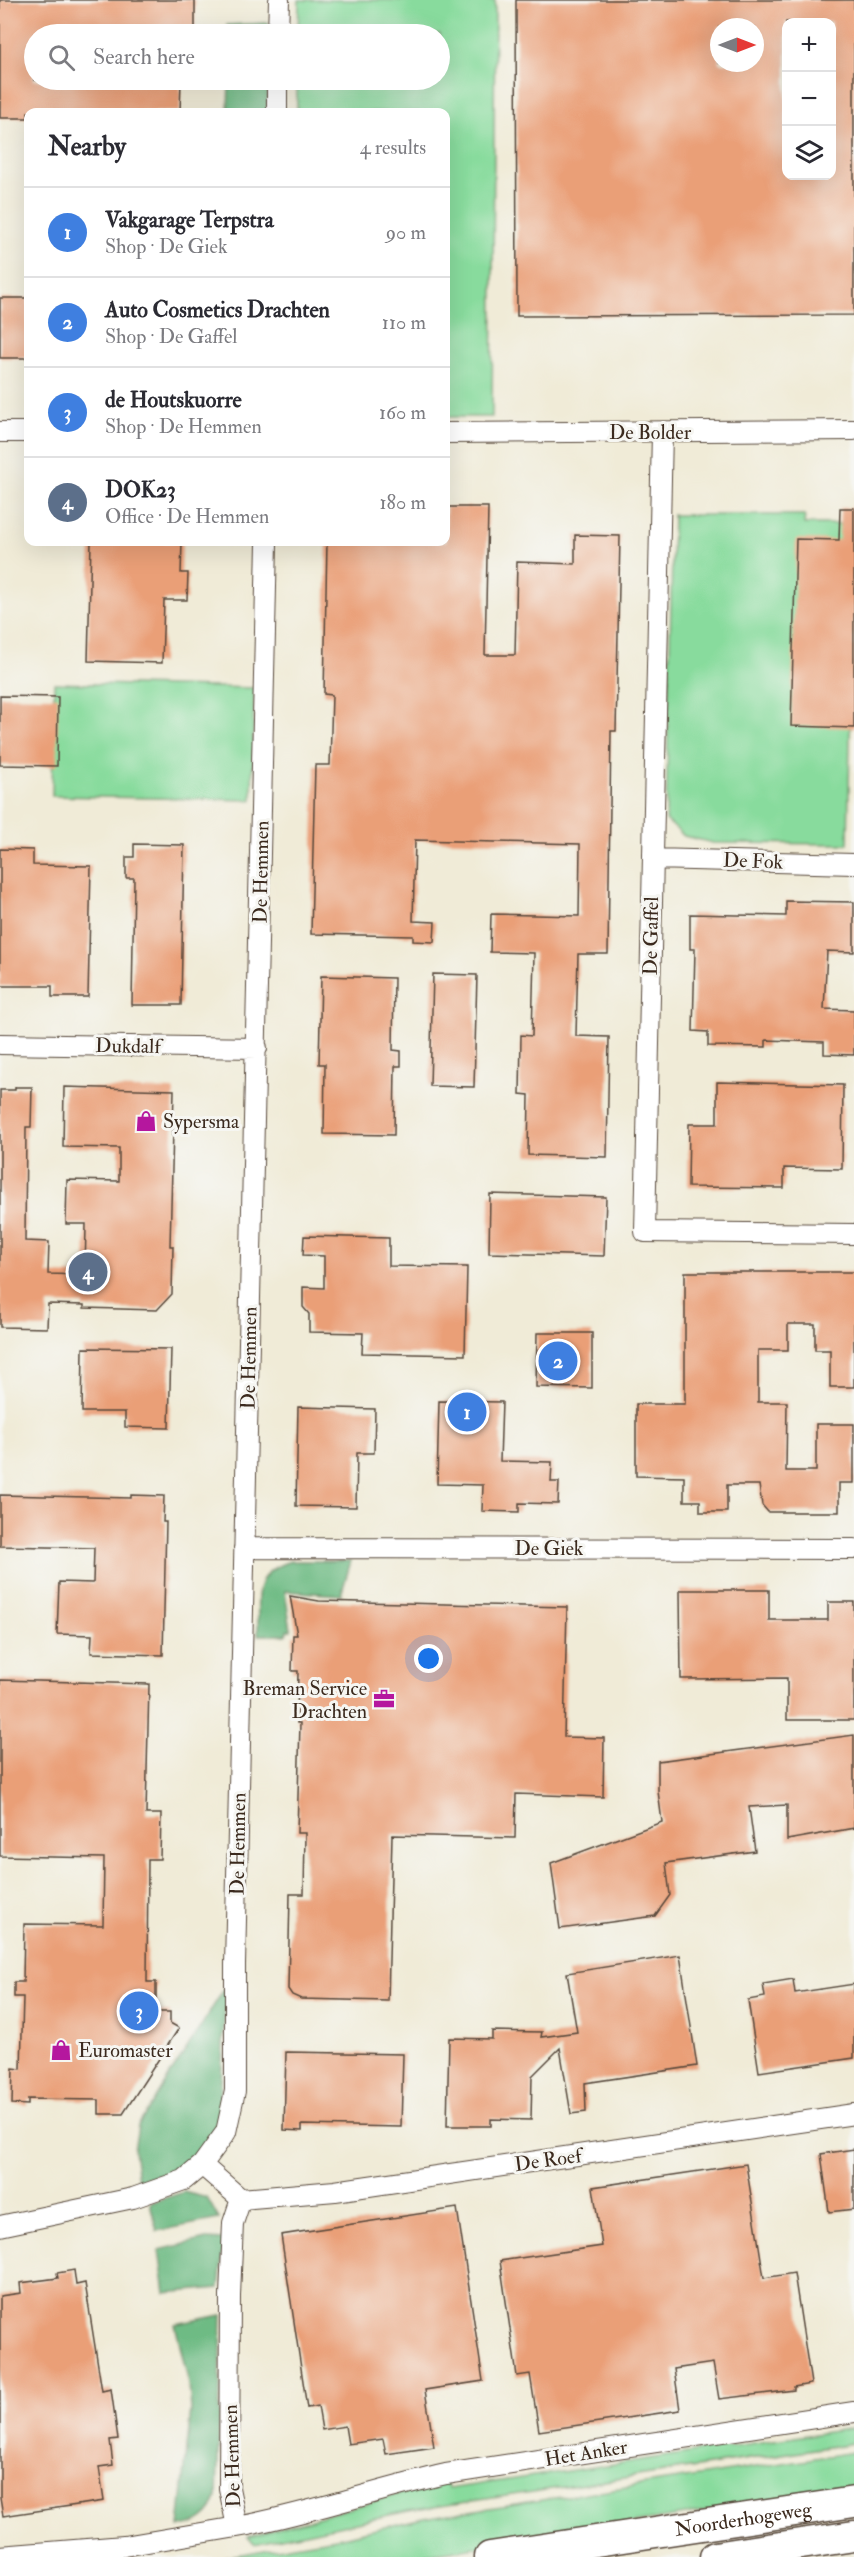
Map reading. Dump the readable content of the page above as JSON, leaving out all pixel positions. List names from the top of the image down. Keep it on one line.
{"streets":{"main road":["Noorderhogeweg"],"street":["De Bolder","De Fok","De Hemmen","De Gaffel","Dukdalf","De Giek","De Roef","Het Anker"]},"crossings":[["De Bolder","De Gaffel"],["De Fok","De Gaffel"],["De Hemmen","Dukdalf"],["De Hemmen","De Giek"],["De Hemmen","De Roef"],["De Hemmen","Het Anker"]],"places":{"shop":["Sypersma","Euromaster"],"office":["Breman Service Drachten"]},"north":"right","page":{"map_buttons":["+","−"],"search":"Search here","heading":["Nearby","4 results"],"list":[{"mark":"1","name":"Vakgarage Terpstra","note":"Shop · De Giek","value":"90 m"},{"mark":"2","name":"Auto Cosmetics Drachten","note":"Shop · De Gaffel","value":"110 m"},{"mark":"3","name":"de Houtskuorre","note":"Shop · De Hemmen","value":"160 m"},{"mark":"4","name":"DOK23","note":"Office · De Hemmen","value":"180 m"}],"pins":["4","2","1","3"]}}
